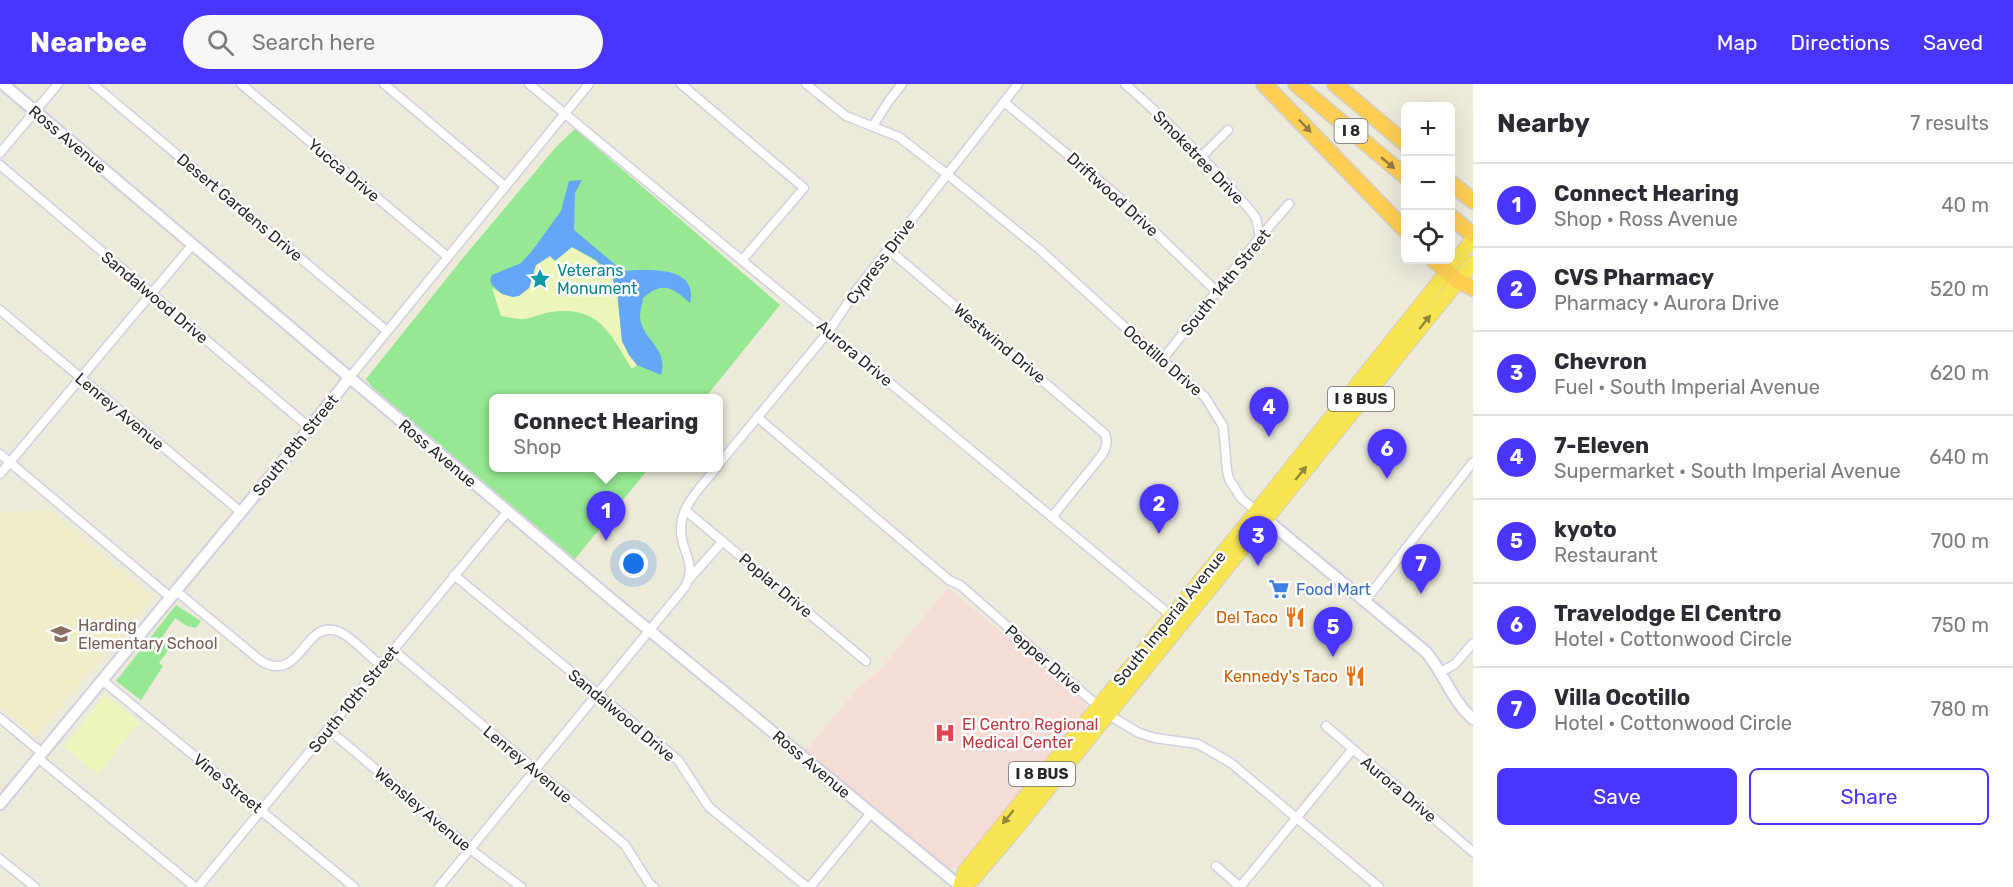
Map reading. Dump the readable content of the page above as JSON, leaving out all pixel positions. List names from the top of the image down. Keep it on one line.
{"streets":{"highway":["I 8","I 8 BUS","South Imperial Avenue"],"street":["Ross Avenue","Smoketree Drive","Yucca Drive","Driftwood Drive","Desert Gardens Drive","Cypress Drive","South 14th Street","Sandalwood Drive","Westwind Drive","Aurora Drive","Ocotillo Drive","Lenrey Avenue","South 8th Street","Poplar Drive","Pepper Drive","South 10th Street","Vine Street","Wensley Avenue"]},"crossings":[["Ross Avenue","South 8th Street"],["Ross Avenue","South Imperial Avenue"],["Ross Avenue","South 10th Street"],["Smoketree Drive","South 14th Street"],["Yucca Drive","South 8th Street"],["Driftwood Drive","Cypress Drive"],["Driftwood Drive","South 14th Street"],["Desert Gardens Drive","South 8th Street"],["Cypress Drive","Westwind Drive"],["Cypress Drive","Aurora Drive"],["Cypress Drive","Ocotillo Drive"],["Cypress Drive","Poplar Drive"],["Cypress Drive","Pepper Drive"],["South 14th Street","Ocotillo Drive"],["Sandalwood Drive","South 8th Street"],["Sandalwood Drive","South 10th Street"],["Westwind Drive","Aurora Drive"],["Aurora Drive","South 8th Street"],["Aurora Drive","South Imperial Avenue"],["Ocotillo Drive","South Imperial Avenue"],["Lenrey Avenue","South 8th Street"],["Lenrey Avenue","South 10th Street"],["South 8th Street","Vine Street"],["South Imperial Avenue","Pepper Drive"],["South 10th Street","Vine Street"],["South 10th Street","Wensley Avenue"]],"places":{"place":["Veterans Monument"],"supermarket":["Food Mart"],"restaurant":["Del Taco","Kennedy's Taco"],"school or university":["Harding Elementary School"],"hospital":["El Centro Regional Medical Center"]},"page":{"header":"Nearbee","search":"Search here","nav":["Map","Directions","Saved"],"heading":["Nearby","7 results"],"map_buttons":["+","−"],"list":[{"mark":"1","name":"Connect Hearing","note":"Shop · Ross Avenue","value":"40 m"},{"mark":"2","name":"CVS Pharmacy","note":"Pharmacy · Aurora Drive","value":"520 m"},{"mark":"3","name":"Chevron","note":"Fuel · South Imperial Avenue","value":"620 m"},{"mark":"4","name":"7-Eleven","note":"Supermarket · South Imperial Avenue","value":"640 m"},{"mark":"5","name":"kyoto","note":"Restaurant","value":"700 m"},{"mark":"6","name":"Travelodge El Centro","note":"Hotel · Cottonwood Circle","value":"750 m"},{"mark":"7","name":"Villa Ocotillo","note":"Hotel · Cottonwood Circle","value":"780 m"}],"pins":["4","6","2","1","3","7","5"],"popup":["Connect Hearing","Shop"],"buttons":["Save","Share"]}}
